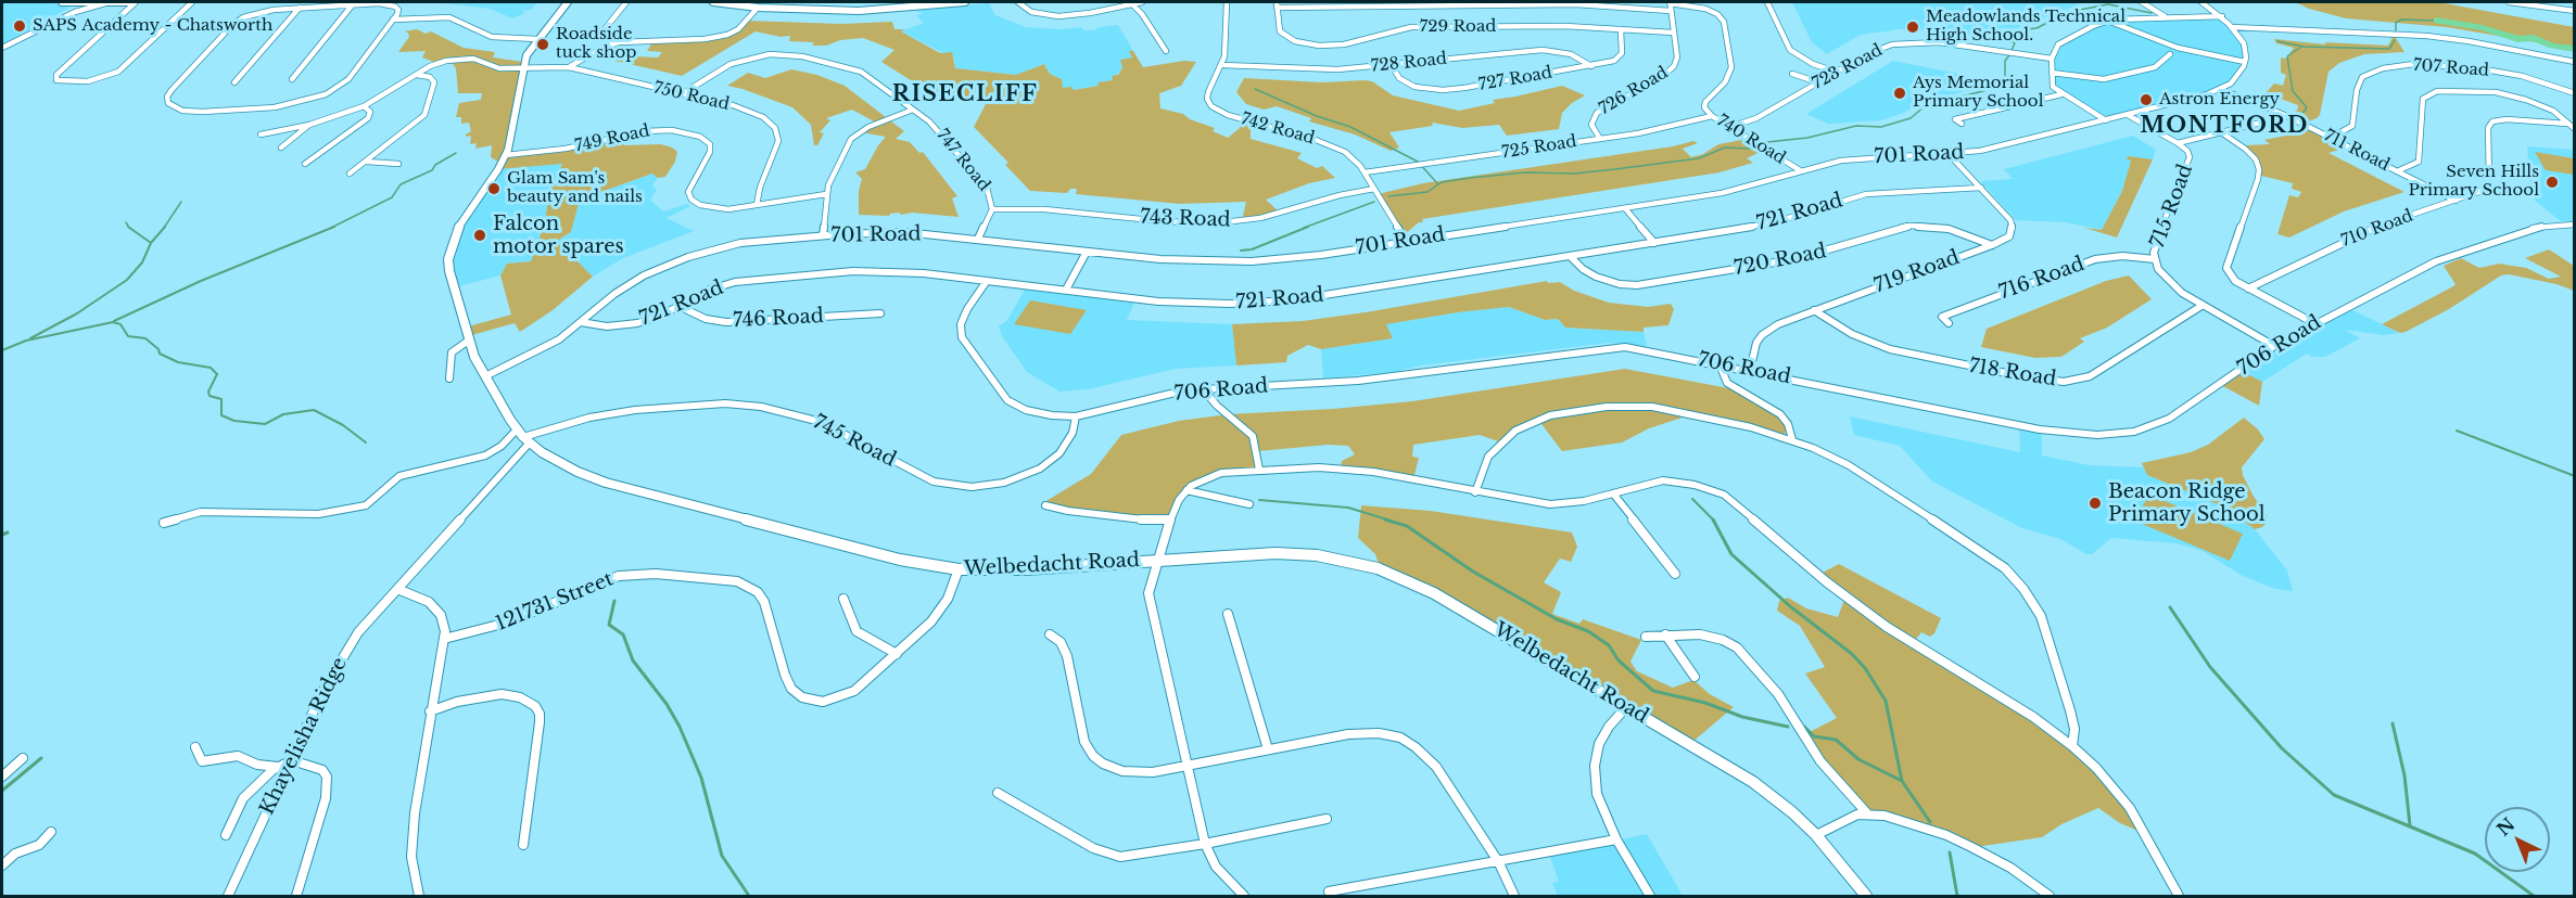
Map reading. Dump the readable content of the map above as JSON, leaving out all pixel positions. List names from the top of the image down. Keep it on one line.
{"streets":{"street":["729 Road","728 Road","723 Road","707 Road","727 Road","726 Road","750 Road","742 Road","749 Road","740 Road","725 Road","711 Road","701 Road","747 Road","715 Road","721 Road","743 Road","710 Road","720 Road","719 Road","716 Road","746 Road","706 Road","718 Road","745 Road","Welbedacht Road","121731 Street","Khayelisha Ridge"]},"crossings":[["729 Road","727 Road"],["729 Road","726 Road"],["728 Road","727 Road"],["728 Road","742 Road"],["723 Road","740 Road"],["707 Road","711 Road"],["726 Road","740 Road"],["726 Road","725 Road"],["750 Road","749 Road"],["750 Road","747 Road"],["750 Road","Welbedacht Road"],["742 Road","725 Road"],["742 Road","701 Road"],["742 Road","743 Road"],["749 Road","Welbedacht Road"],["740 Road","725 Road"],["740 Road","701 Road"],["711 Road","701 Road"],["711 Road","710 Road"],["701 Road","747 Road"],["701 Road","715 Road"],["701 Road","721 Road"],["701 Road","719 Road"],["701 Road","Welbedacht Road"],["747 Road","743 Road"],["715 Road","716 Road"],["715 Road","706 Road"],["715 Road","718 Road"],["721 Road","720 Road"],["721 Road","719 Road"],["721 Road","746 Road"],["721 Road","706 Road"],["720 Road","719 Road"],["719 Road","706 Road"],["719 Road","718 Road"],["706 Road","745 Road"],["745 Road","Welbedacht Road"],["745 Road","Khayelisha Ridge"],["Welbedacht Road","121731 Street"],["Welbedacht Road","Khayelisha Ridge"]],"districts":["RISECLIFF","MONTFORD"],"places":["SAPS Academy - Chatsworth","Meadowlands Technical High School.","Roadside tuck shop","Ays Memorial Primary School","Astron Energy","Seven Hills Primary School","Glam Sam's beauty and nails","Falcon motor spares","Beacon Ridge Primary School"],"north":"top left"}
